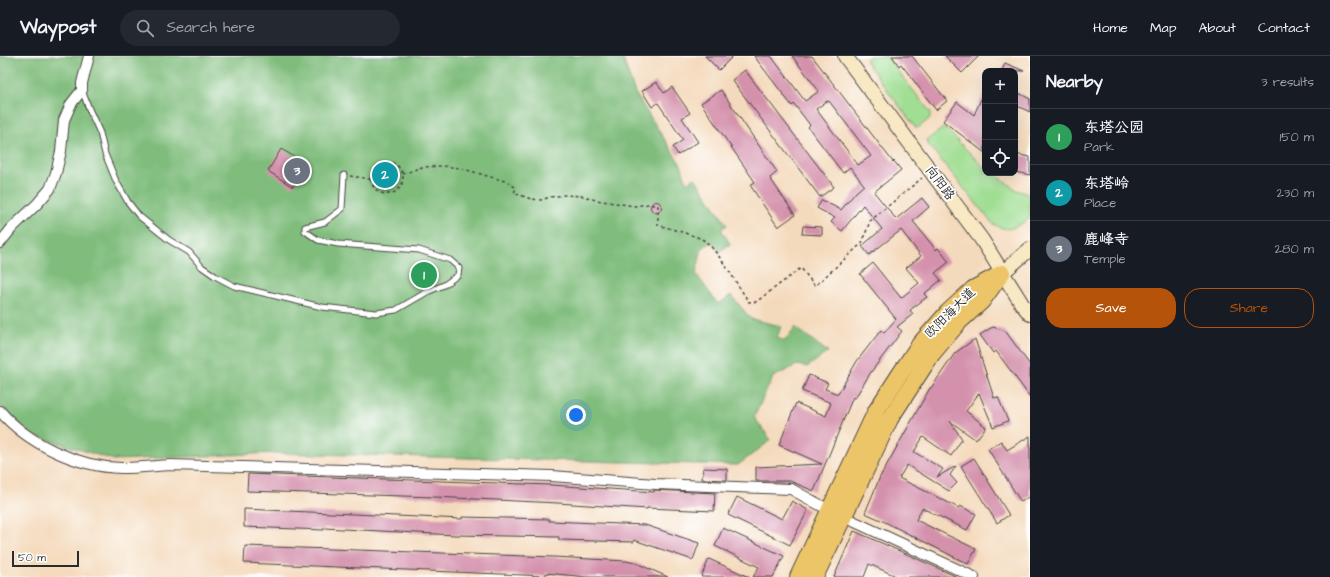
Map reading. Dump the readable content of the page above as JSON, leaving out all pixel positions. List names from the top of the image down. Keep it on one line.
{"streets":{"main road":["向阳路","欧阳海大道"]},"crossings":[["向阳路","欧阳海大道"]],"scale_bar":"50 m","page":{"header":"Waypost","search":"Search here","nav":["Home","Map","About","Contact"],"heading":["Nearby","3 results"],"map_buttons":["+","−"],"list":[{"mark":"1","name":"东塔公园","note":"Park","value":"150 m"},{"mark":"2","name":"东塔岭","note":"Place","value":"230 m"},{"mark":"3","name":"鹿峰寺","note":"Temple","value":"280 m"}],"pins":["3","2","1"],"buttons":["Save","Share"],"scale":"50 m"}}
